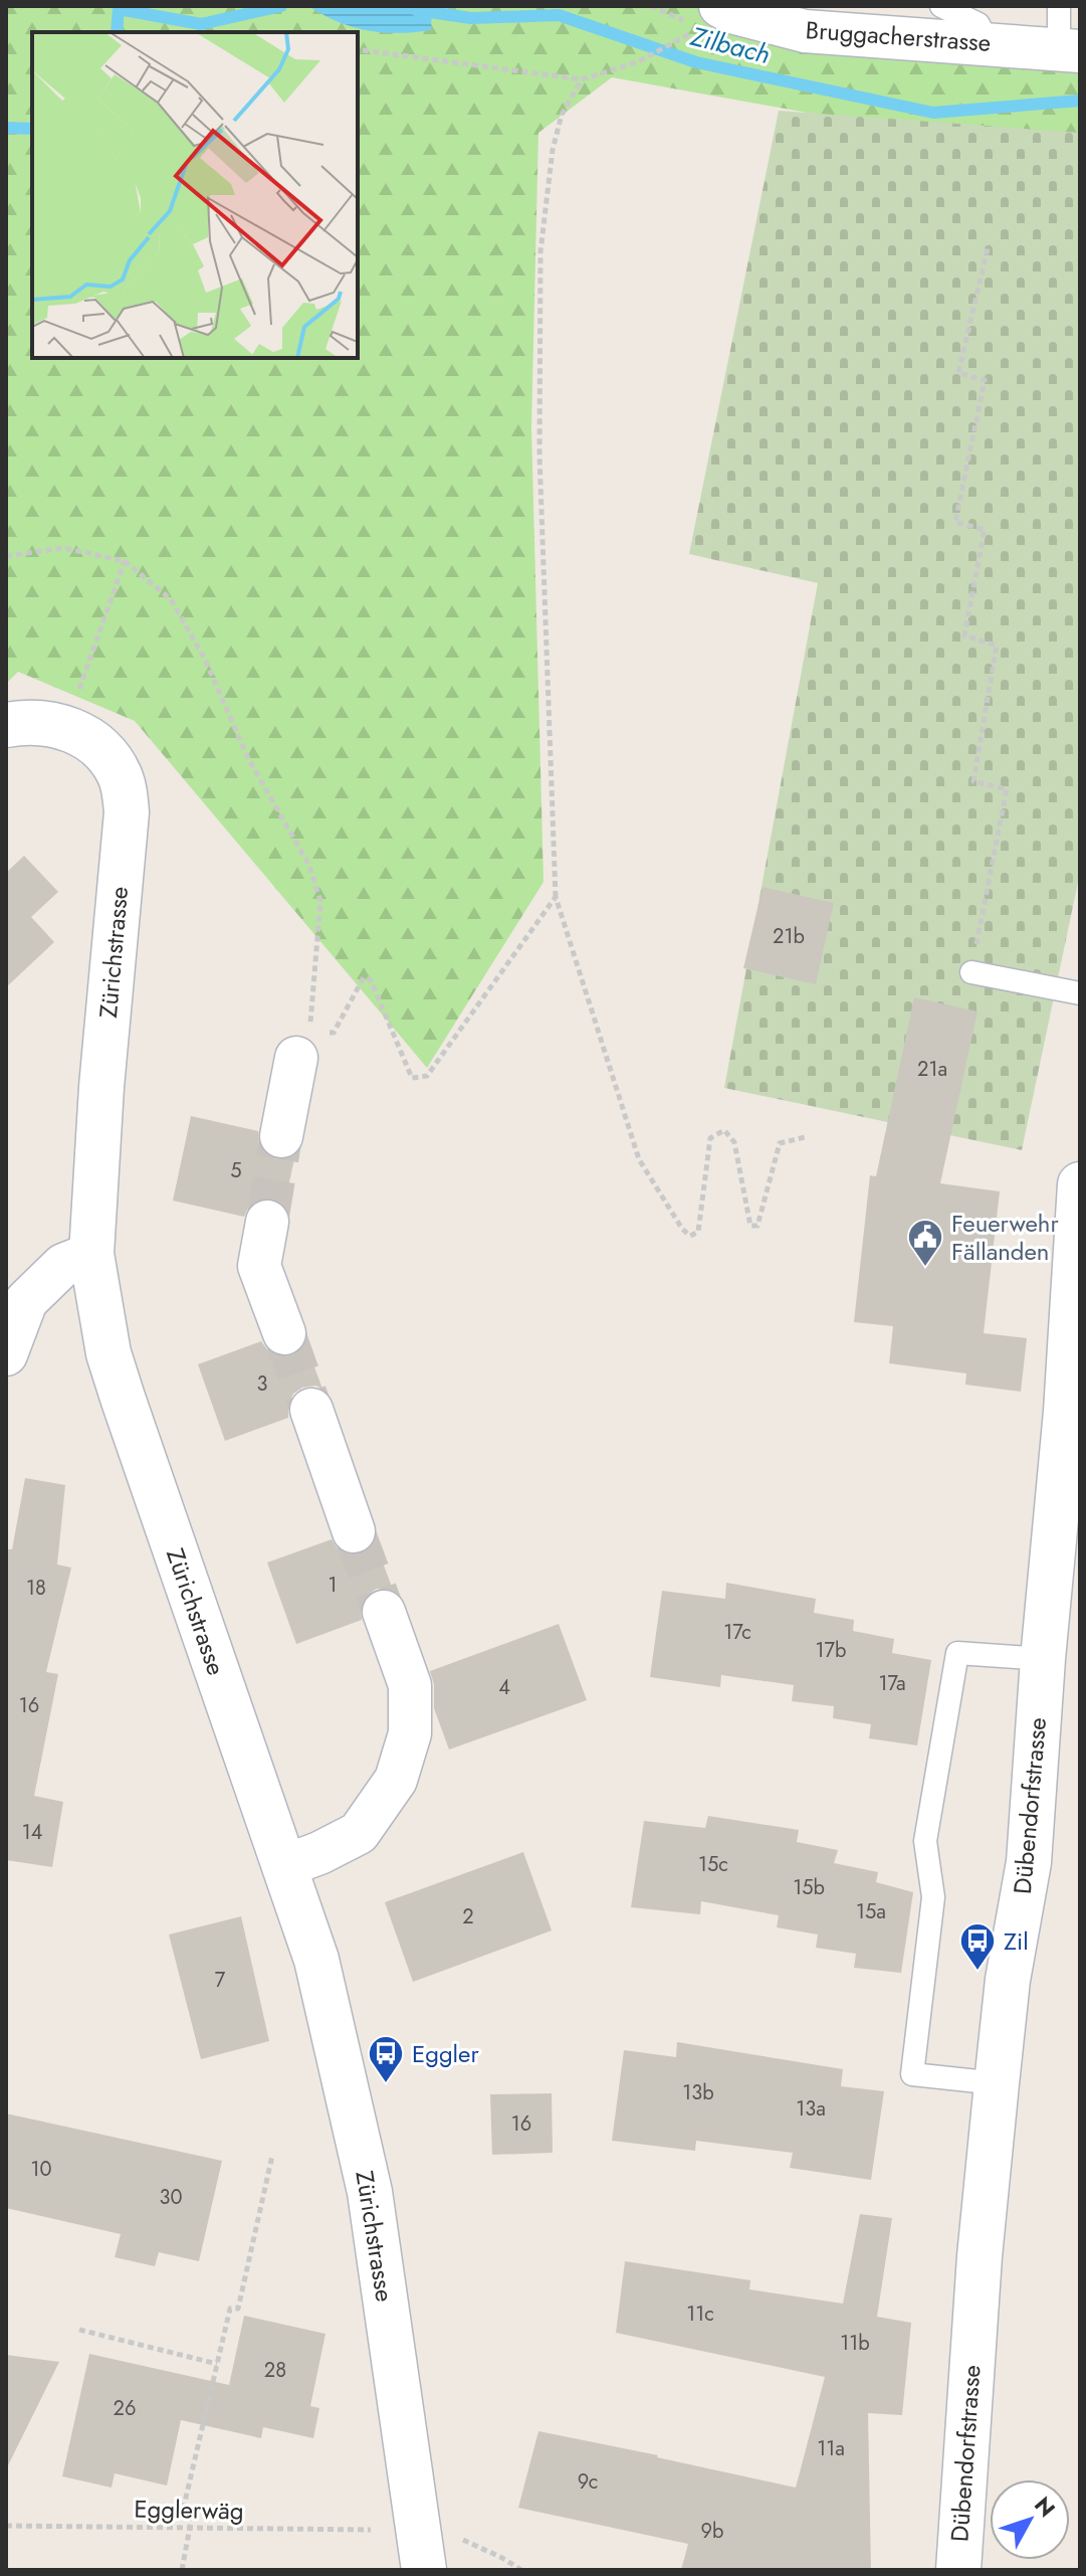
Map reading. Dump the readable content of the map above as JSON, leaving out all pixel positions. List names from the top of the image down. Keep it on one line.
{"streets":{"main road":["Zürichstrasse","Dübendorfstrasse"],"street":["Bruggacherstrasse"],"path":["Egglerwäg"]},"water":["Zilbach"],"places":{"public building":["Feuerwehr Fällanden"],"bus stop":["Zil","Eggler"]},"house_numbers":["21b","21a","5","3","1","18","17c","17b","17a","4","16","14","15c","15b","15a","2","7","13b","13a","16","10","30","11c","11b","28","26","11a","9c","9b"],"north":"top right"}
